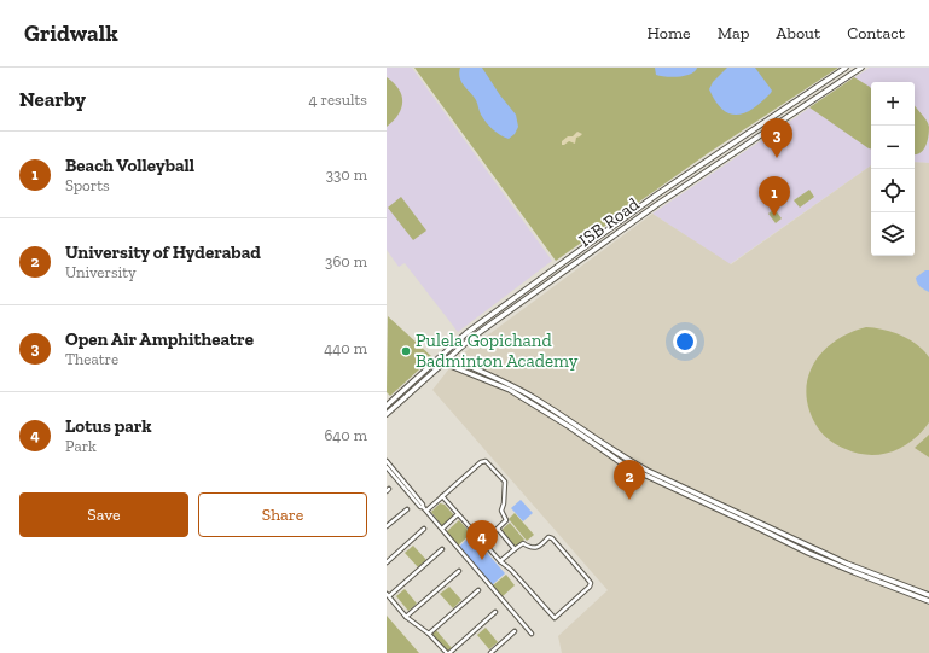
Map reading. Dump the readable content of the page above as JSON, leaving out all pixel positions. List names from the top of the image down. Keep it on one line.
{"streets":{"main road":["ISB Road"]},"places":["Pulela Gopichand Badminton Academy"],"page":{"header":"Gridwalk","nav":["Home","Map","About","Contact"],"heading":["Nearby","4 results"],"map_buttons":["+","−"],"pins":["3","1","2","4"],"list":[{"mark":"1","name":"Beach Volleyball","note":"Sports","value":"330 m"},{"mark":"2","name":"University of Hyderabad","note":"University","value":"360 m"},{"mark":"3","name":"Open Air Amphitheatre","note":"Theatre","value":"440 m"},{"mark":"4","name":"Lotus park","note":"Park","value":"640 m"}],"buttons":["Save","Share"]}}
